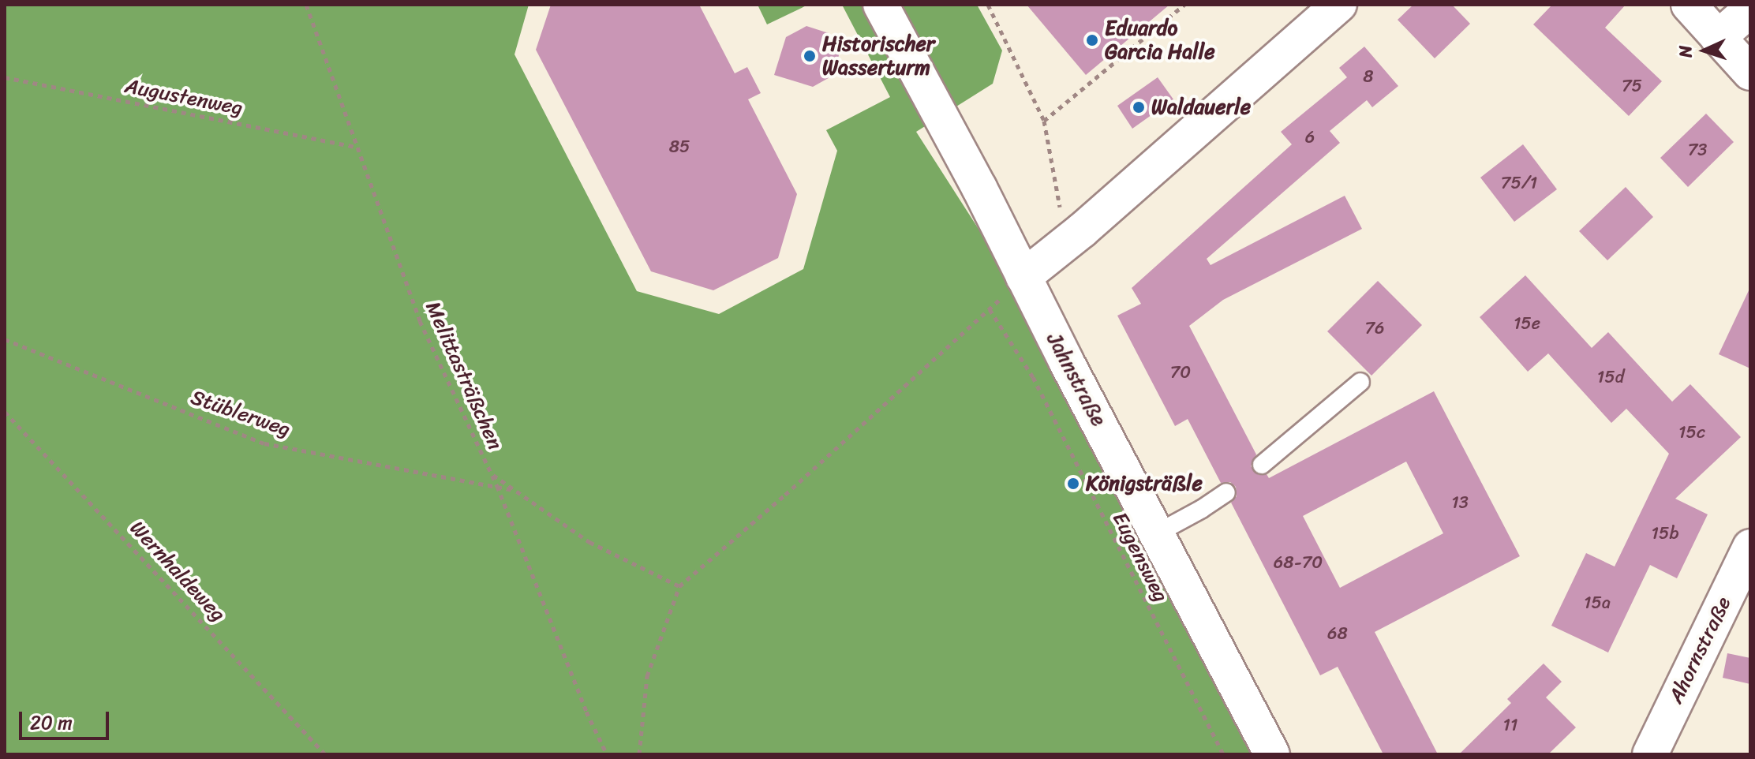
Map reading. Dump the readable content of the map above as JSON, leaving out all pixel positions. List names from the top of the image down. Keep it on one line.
{"streets":{"main road":["Jahnstraße","Ahornstraße"],"path":["Augustenweg","Melittasträßchen","Stüblerweg","Eugensweg","Wernhaldeweg"]},"crossings":[["Augustenweg","Melittasträßchen"],["Melittasträßchen","Stüblerweg"]],"places":["Eduardo Garcia Halle","Historischer Wasserturm","Waldauerle","Königsträßle"],"house_numbers":["8","75","6","85","73","75/1","15e","76","70","15d","15c","13","15b","68-70","15a","68","11"],"scale_bar":"20 m","north":"left"}
